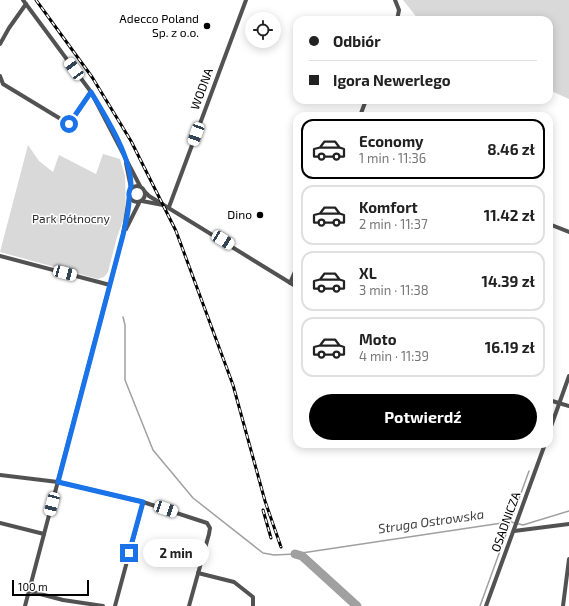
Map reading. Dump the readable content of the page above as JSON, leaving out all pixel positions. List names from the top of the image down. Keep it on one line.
{"streets":{"street":["WODNA","OSADNICZA"]},"water":["Struga Ostrowska"],"parks":["Park Północny"],"places":["Adecco Poland Sp. z o.o.","Dino"],"scale_bar":"100 m","page":{"banner":["Odbiór","Igora Newerlego"],"list":[{"name":"Economy","note":"1 min · 11:36","value":"8.46 zł"},{"name":"Komfort","note":"2 min · 11:37","value":"11.42 zł"},{"name":"XL","note":"3 min · 11:38","value":"14.39 zł"},{"name":"Moto","note":"4 min · 11:39","value":"16.19 zł"}],"buttons":"Potwierdź","bubble":"2 min","scale":"100 m"}}
